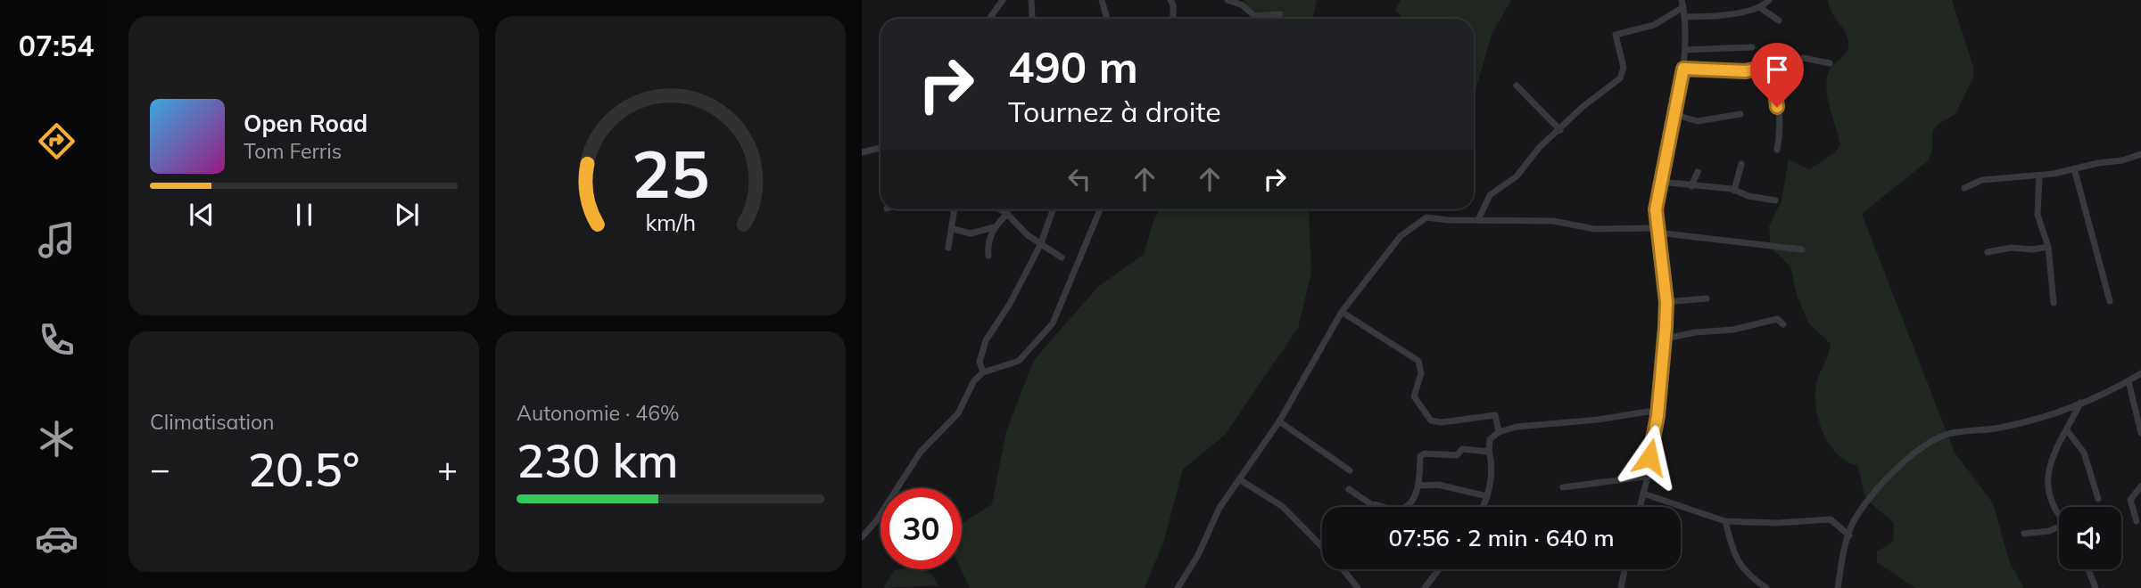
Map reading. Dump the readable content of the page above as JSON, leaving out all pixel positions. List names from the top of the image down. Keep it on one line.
{"page":{"tabs":"07:54","turn":["490 m","Tournez à droite"],"song":["Open Road","Tom Ferris"],"tile":["Climatisation",["Autonomie · 46%","230 km"]],"heat":["−","20.5°","+"],"limit":"30","trip":"07:56 · 2 min · 640 m","gauge":["25","km/h"]}}
